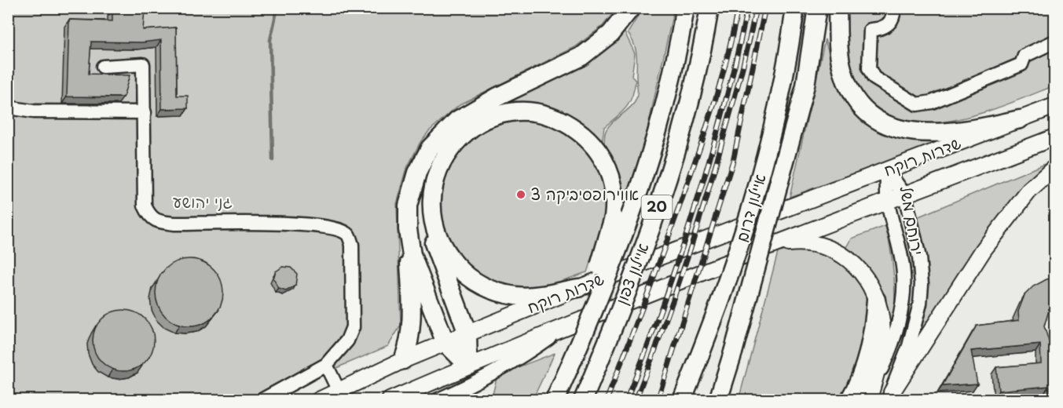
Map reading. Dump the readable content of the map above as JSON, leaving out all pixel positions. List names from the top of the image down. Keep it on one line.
{"streets":{"highway":["20","איילון דרום","איילון צפון"],"main road":["שדרות רוקח"],"street":["ירוחם משל"]},"crossings":[["שדרות רוקח","ירוחם משל"]],"parks":["גני יהושע"],"places":["אווירופסיביקה 3"]}
